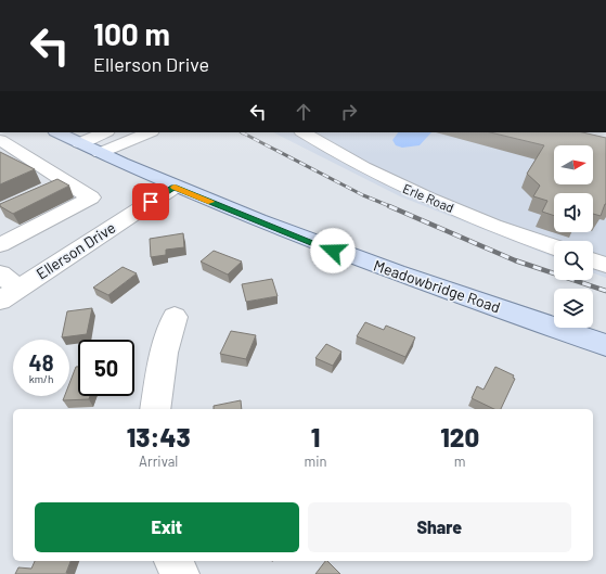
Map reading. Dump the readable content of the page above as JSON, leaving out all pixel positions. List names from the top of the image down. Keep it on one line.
{"streets":{"main road":["Meadowbridge Road"],"street":["Erle Road","Ellerson Drive"]},"crossings":[["Ellerson Drive","Meadowbridge Road"]],"north":"right","page":{"turn":["100 m","Ellerson Drive"],"speed":"48 km/h","limit":"50","eta":["13:43","Arrival","1","min","120","m"],"buttons":["Exit","Share"]}}
